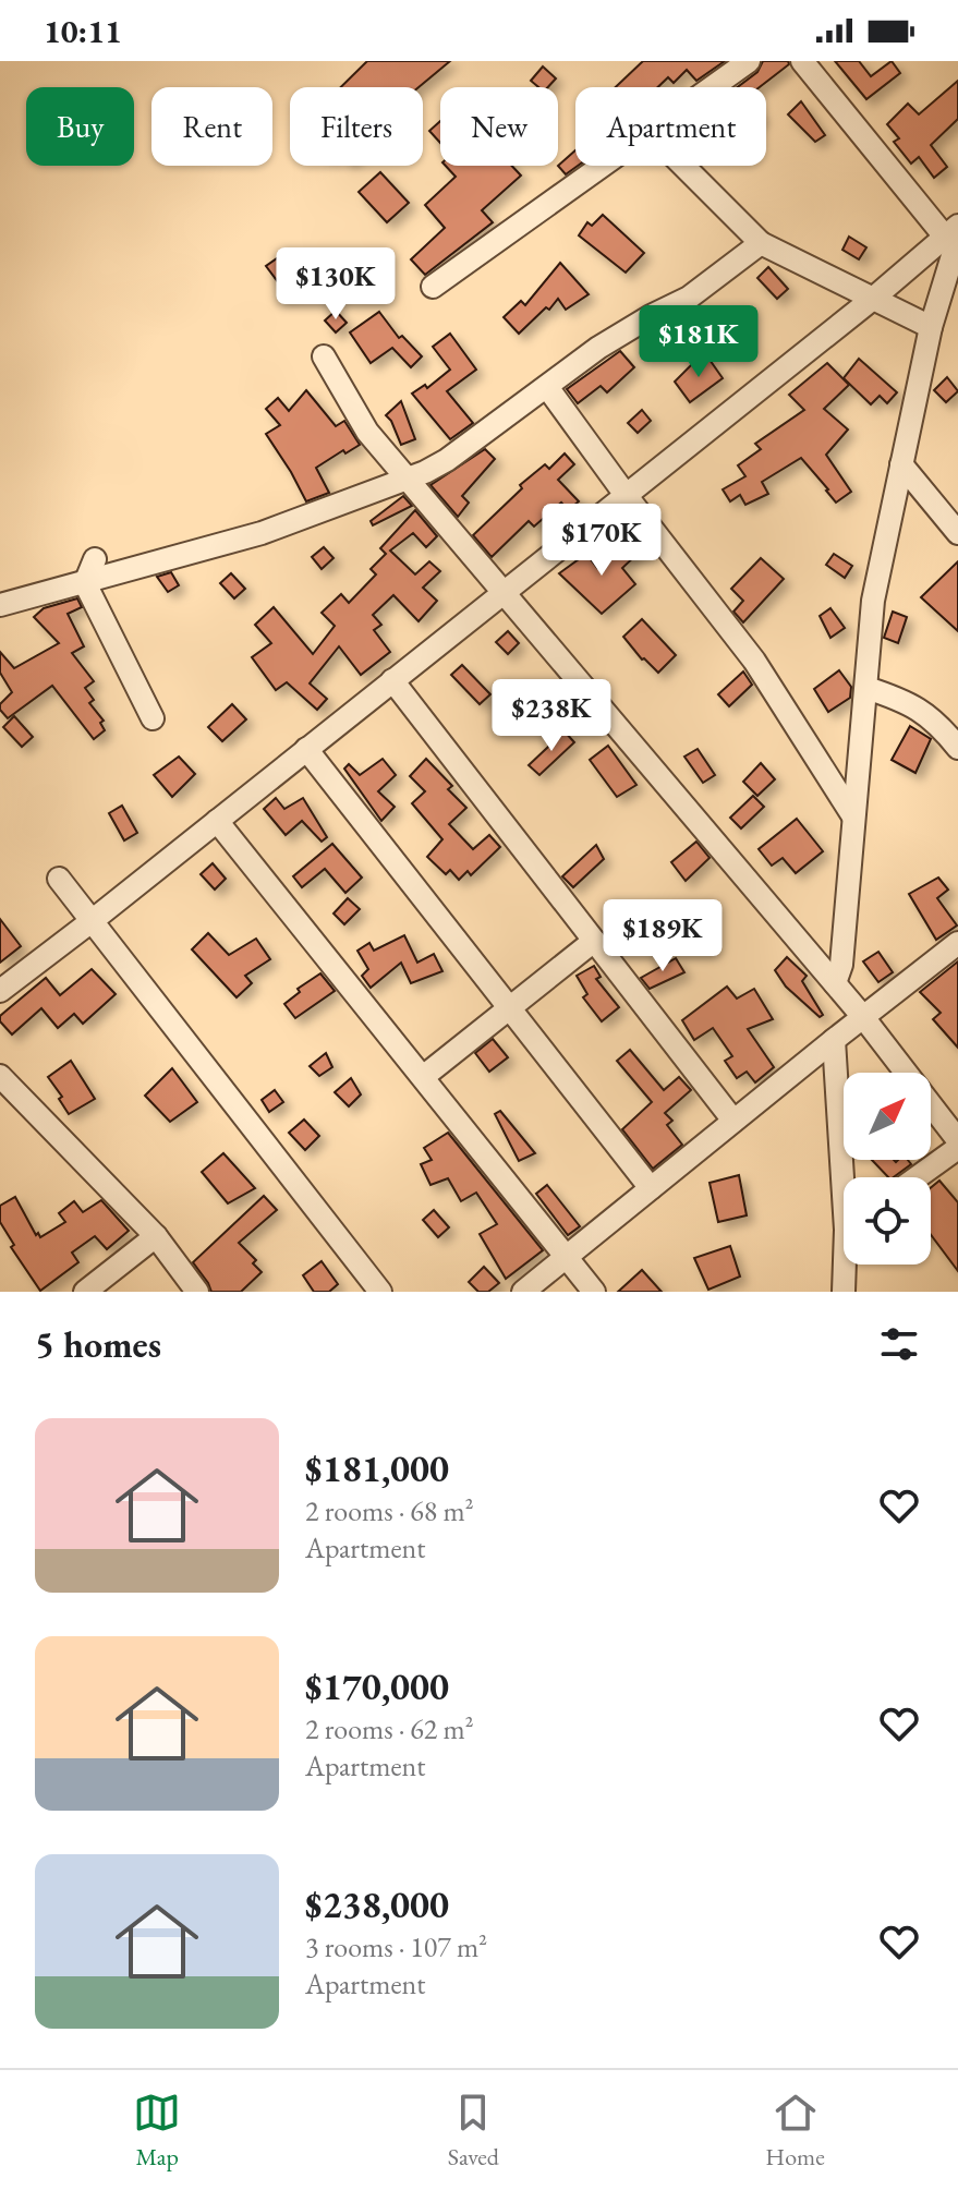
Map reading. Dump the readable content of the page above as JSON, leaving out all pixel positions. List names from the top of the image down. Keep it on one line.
{"north":"top right","page":{"status":"10:11","chip":["Buy","Rent","Filters","New","Apartment"],"price":["$130K","$181K","$170K","$238K","$189K"],"heading":"5 homes","list":[{"name":"$181,000","note":"2 rooms · 68 m² · Apartment"},{"name":"$170,000","note":"2 rooms · 62 m² · Apartment"},{"name":"$238,000","note":"3 rooms · 107 m² · Apartment"}],"tabs":["Map","Saved","Home"]}}
